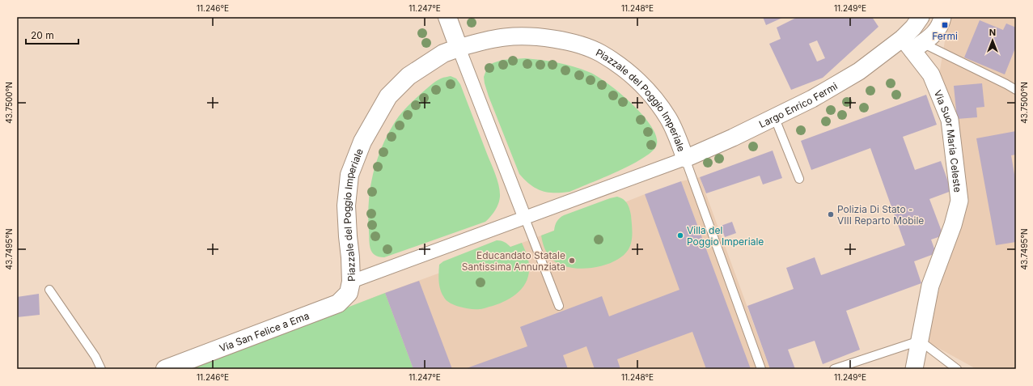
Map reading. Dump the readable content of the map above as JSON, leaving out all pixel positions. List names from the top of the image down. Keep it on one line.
{"streets":{"street":["Piazzale del Poggio Imperiale","Largo Enrico Fermi","Via Suor Maria Celeste","Via San Felice a Ema"]},"crossings":[["Piazzale del Poggio Imperiale","Largo Enrico Fermi"],["Piazzale del Poggio Imperiale","Via San Felice a Ema"],["Largo Enrico Fermi","Via Suor Maria Celeste"]],"places":{"transit":["Fermi"],"other":["Polizia Di Stato - VIII Reparto Mobile","Villa del Poggio Imperiale","Educandato Statale Santissima Annunziata"]},"scale_bar":"20 m","north":"top","coordinates":["11.246°E","11.247°E","11.248°E","11.249°E","43.7500°N","43.7495°N"]}
